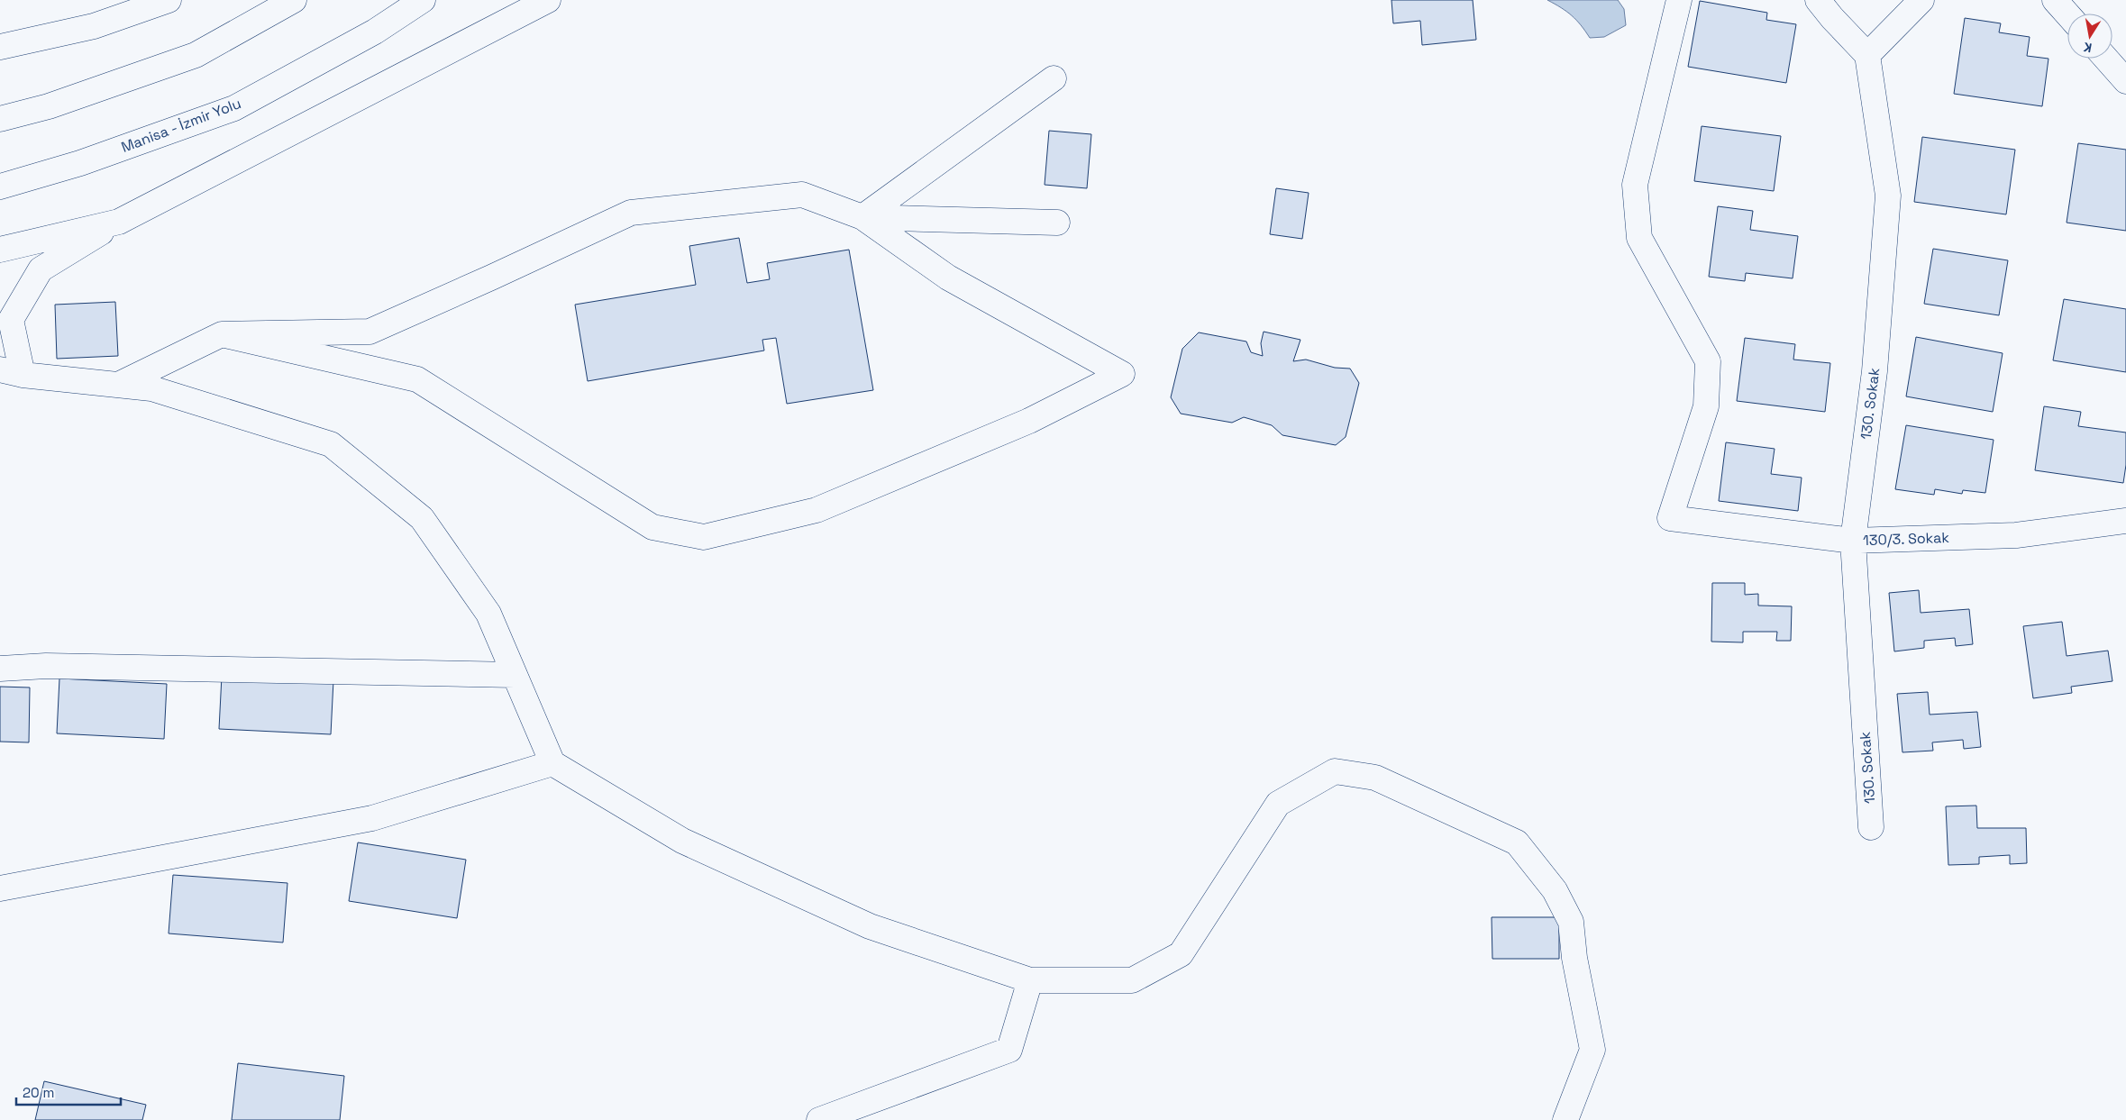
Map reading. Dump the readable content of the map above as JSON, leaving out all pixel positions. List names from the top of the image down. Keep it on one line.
{"streets":{"main road":["Manisa - İzmir Yolu","130. Sokak","130/3. Sokak"]},"crossings":[["130. Sokak","130/3. Sokak"]],"scale_bar":"20 m","north":"bottom"}
